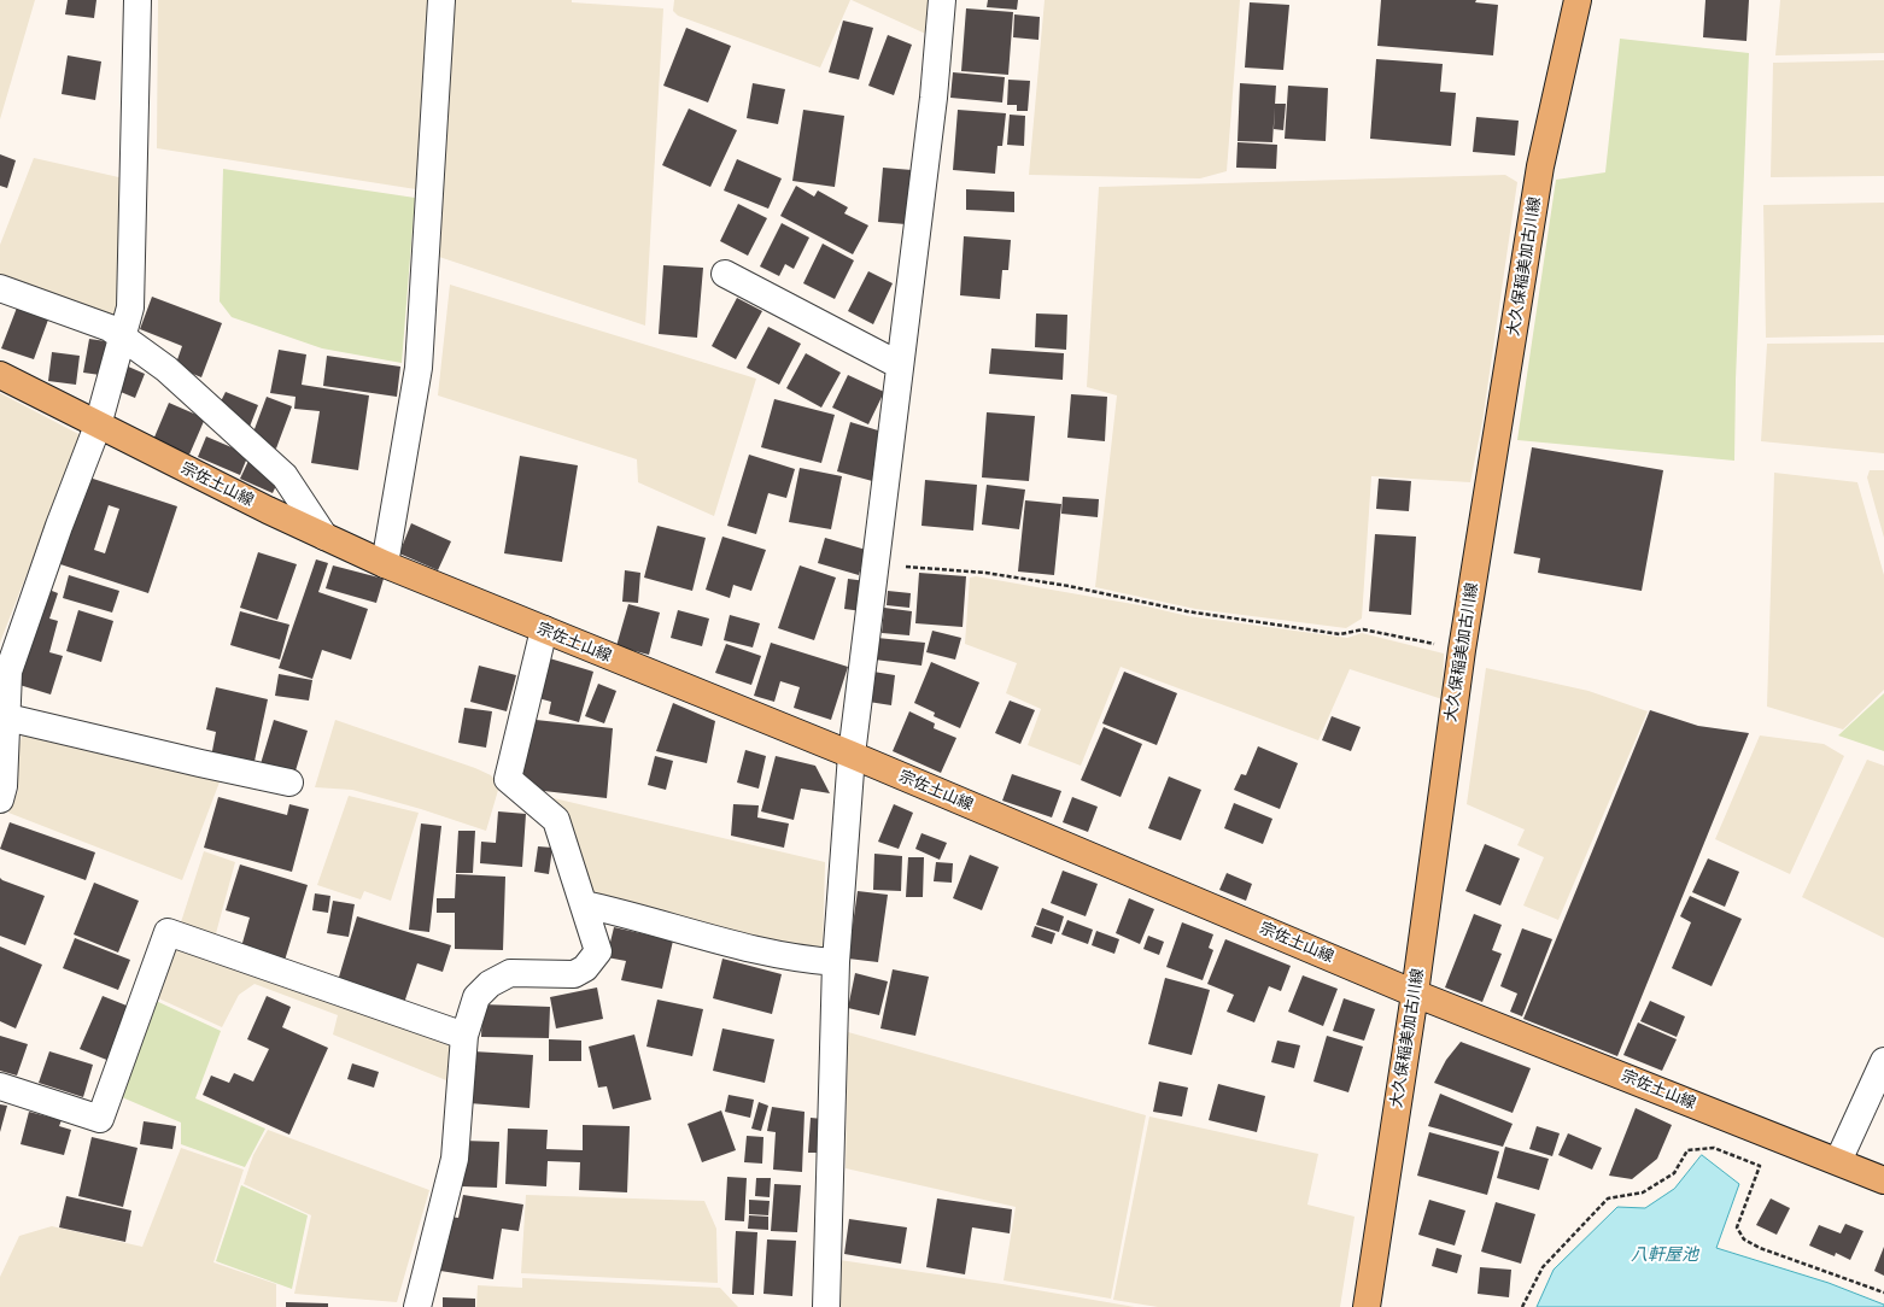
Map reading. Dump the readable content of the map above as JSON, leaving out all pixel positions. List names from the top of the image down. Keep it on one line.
{"streets":{"main road":["大久保稲美加古川線","宗佐土山線"]},"crossings":[["大久保稲美加古川線","宗佐土山線"]],"water":["八軒屋池"]}
